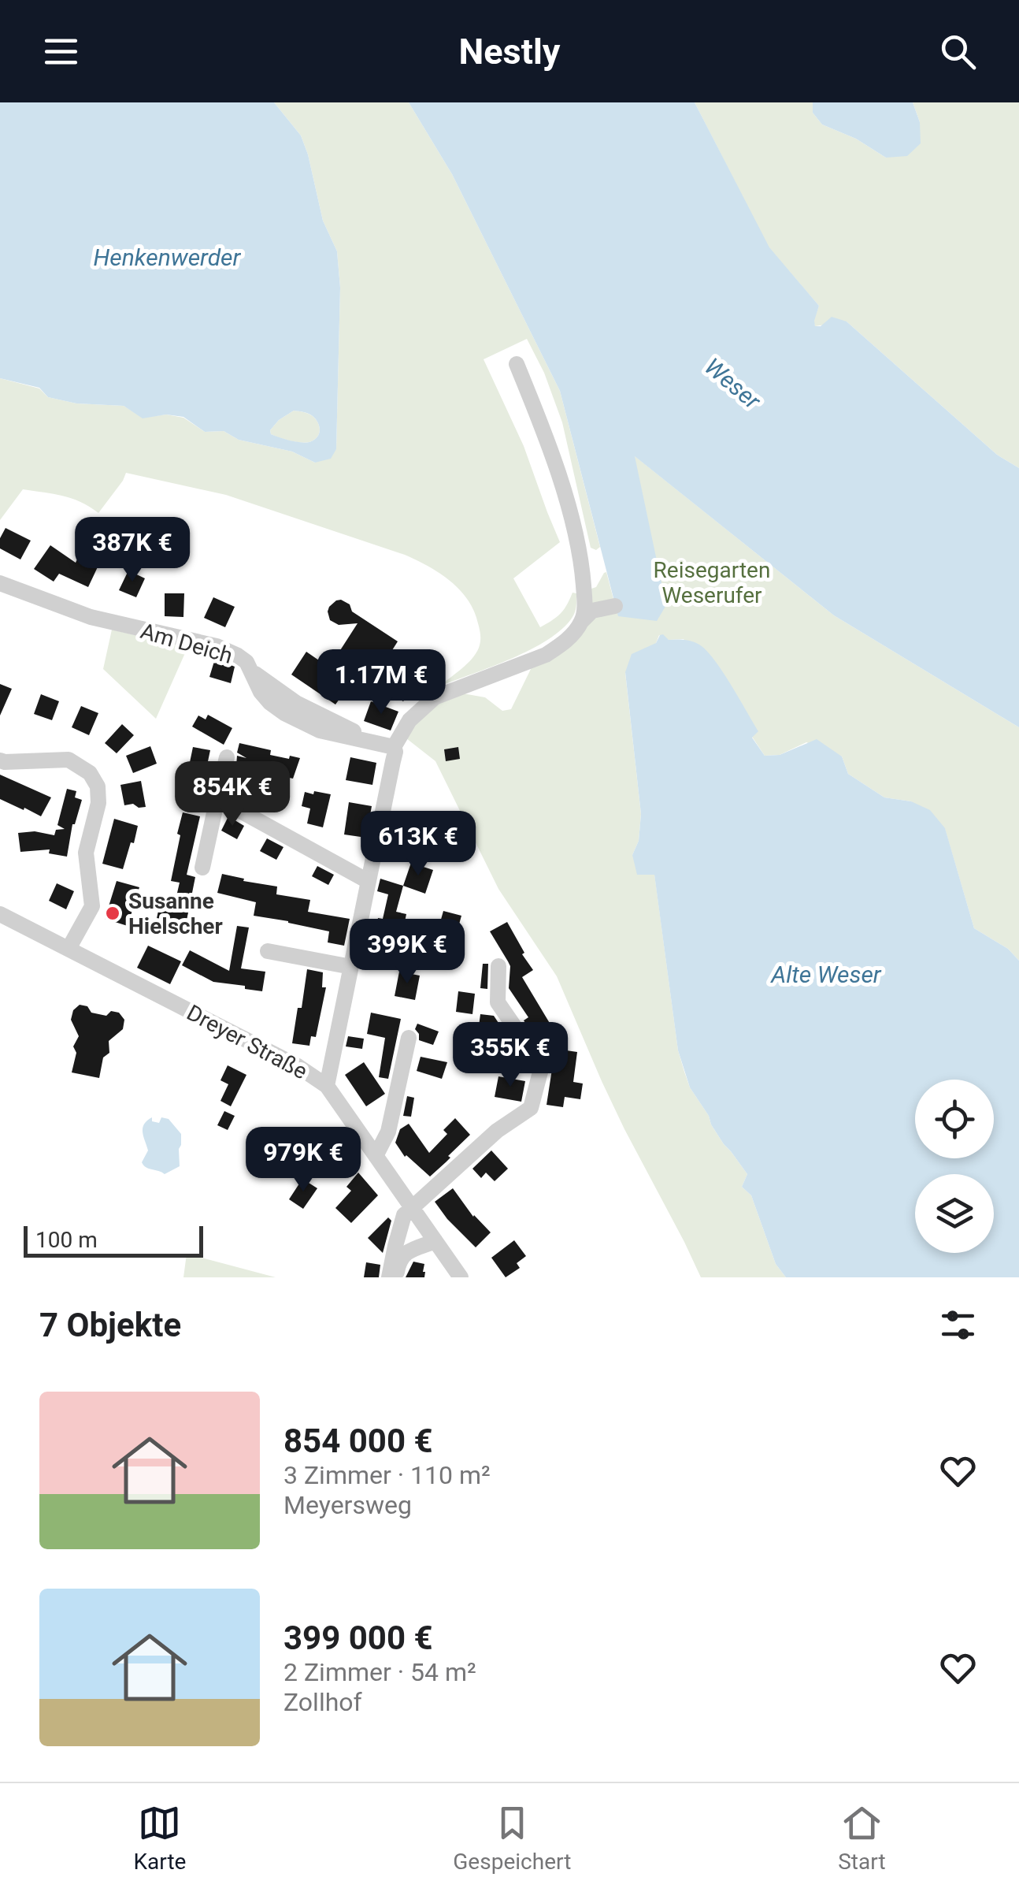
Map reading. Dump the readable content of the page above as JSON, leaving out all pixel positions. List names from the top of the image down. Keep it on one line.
{"streets":{"street":["Am Deich","Dreyer Straße"]},"water":["Henkenwerder","Weser","Alte Weser"],"parks":["Reisegarten Weserufer"],"places":["Susanne Hielscher"],"scale_bar":"100 m","page":{"header":"Nestly","price":["387K €","1.17M €","854K €","613K €","399K €","355K €","979K €"],"scale":"100 m","heading":"7 Objekte","list":[{"name":"854 000 €","note":"3 Zimmer · 110 m² · Meyersweg"},{"name":"399 000 €","note":"2 Zimmer · 54 m² · Zollhof"}],"tabs":["Karte","Gespeichert","Start"]}}
